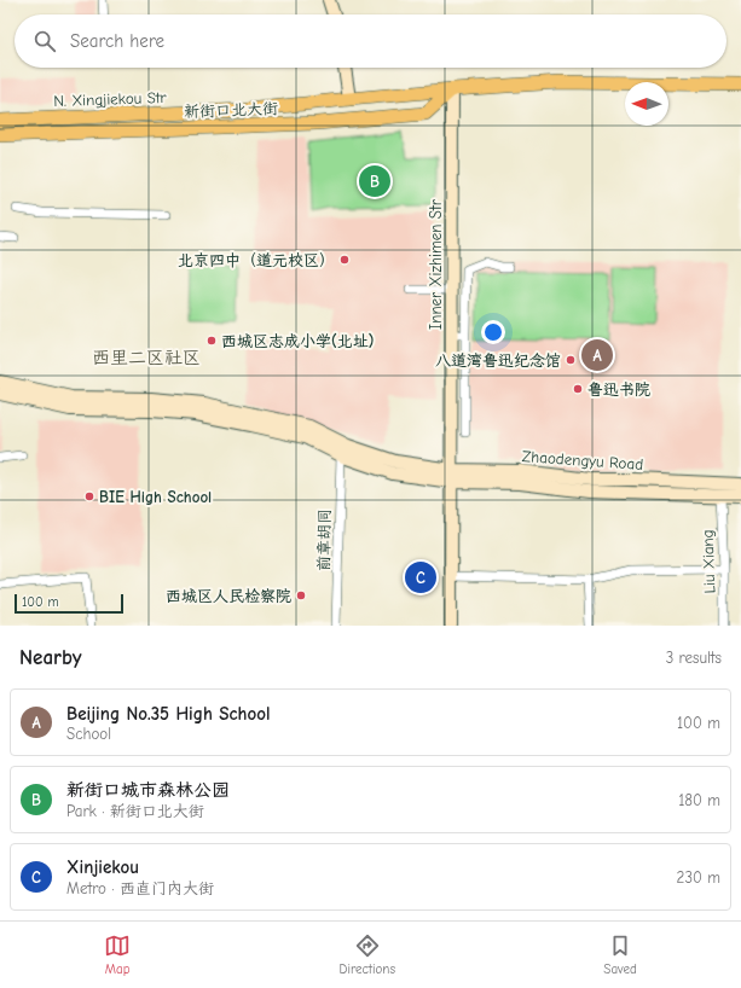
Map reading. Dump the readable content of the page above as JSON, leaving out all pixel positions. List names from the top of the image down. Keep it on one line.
{"streets":{"main road":["N. Xingjiekou Str","新街口北大街","Inner Xizhimen Str","Zhaodengyu Road"],"street":["前章胡同","Liu Xiang"]},"crossings":[["N. Xingjiekou Str","新街口北大街"],["N. Xingjiekou Str","Inner Xizhimen Str"],["新街口北大街","Inner Xizhimen Str"],["Inner Xizhimen Str","Zhaodengyu Road"]],"districts":["西里二区社区"],"places":["北京四中（道元校区）","西城区志成小学(北址)","八道湾鲁迅纪念馆","鲁迅书院","BIE High School","西城区人民检察院"],"scale_bar":"100 m","north":"left","page":{"search":"Search here","pins":["B","A","C"],"scale":"100 m","heading":["Nearby","3 results"],"list":[{"mark":"A","name":"Beijing No.35 High School","note":"School","value":"100 m"},{"mark":"B","name":"新街口城市森林公园","note":"Park · 新街口北大街","value":"180 m"},{"mark":"C","name":"Xinjiekou","note":"Metro · 西直门内大街","value":"230 m"}],"nav":["Map","Directions","Saved"]}}
